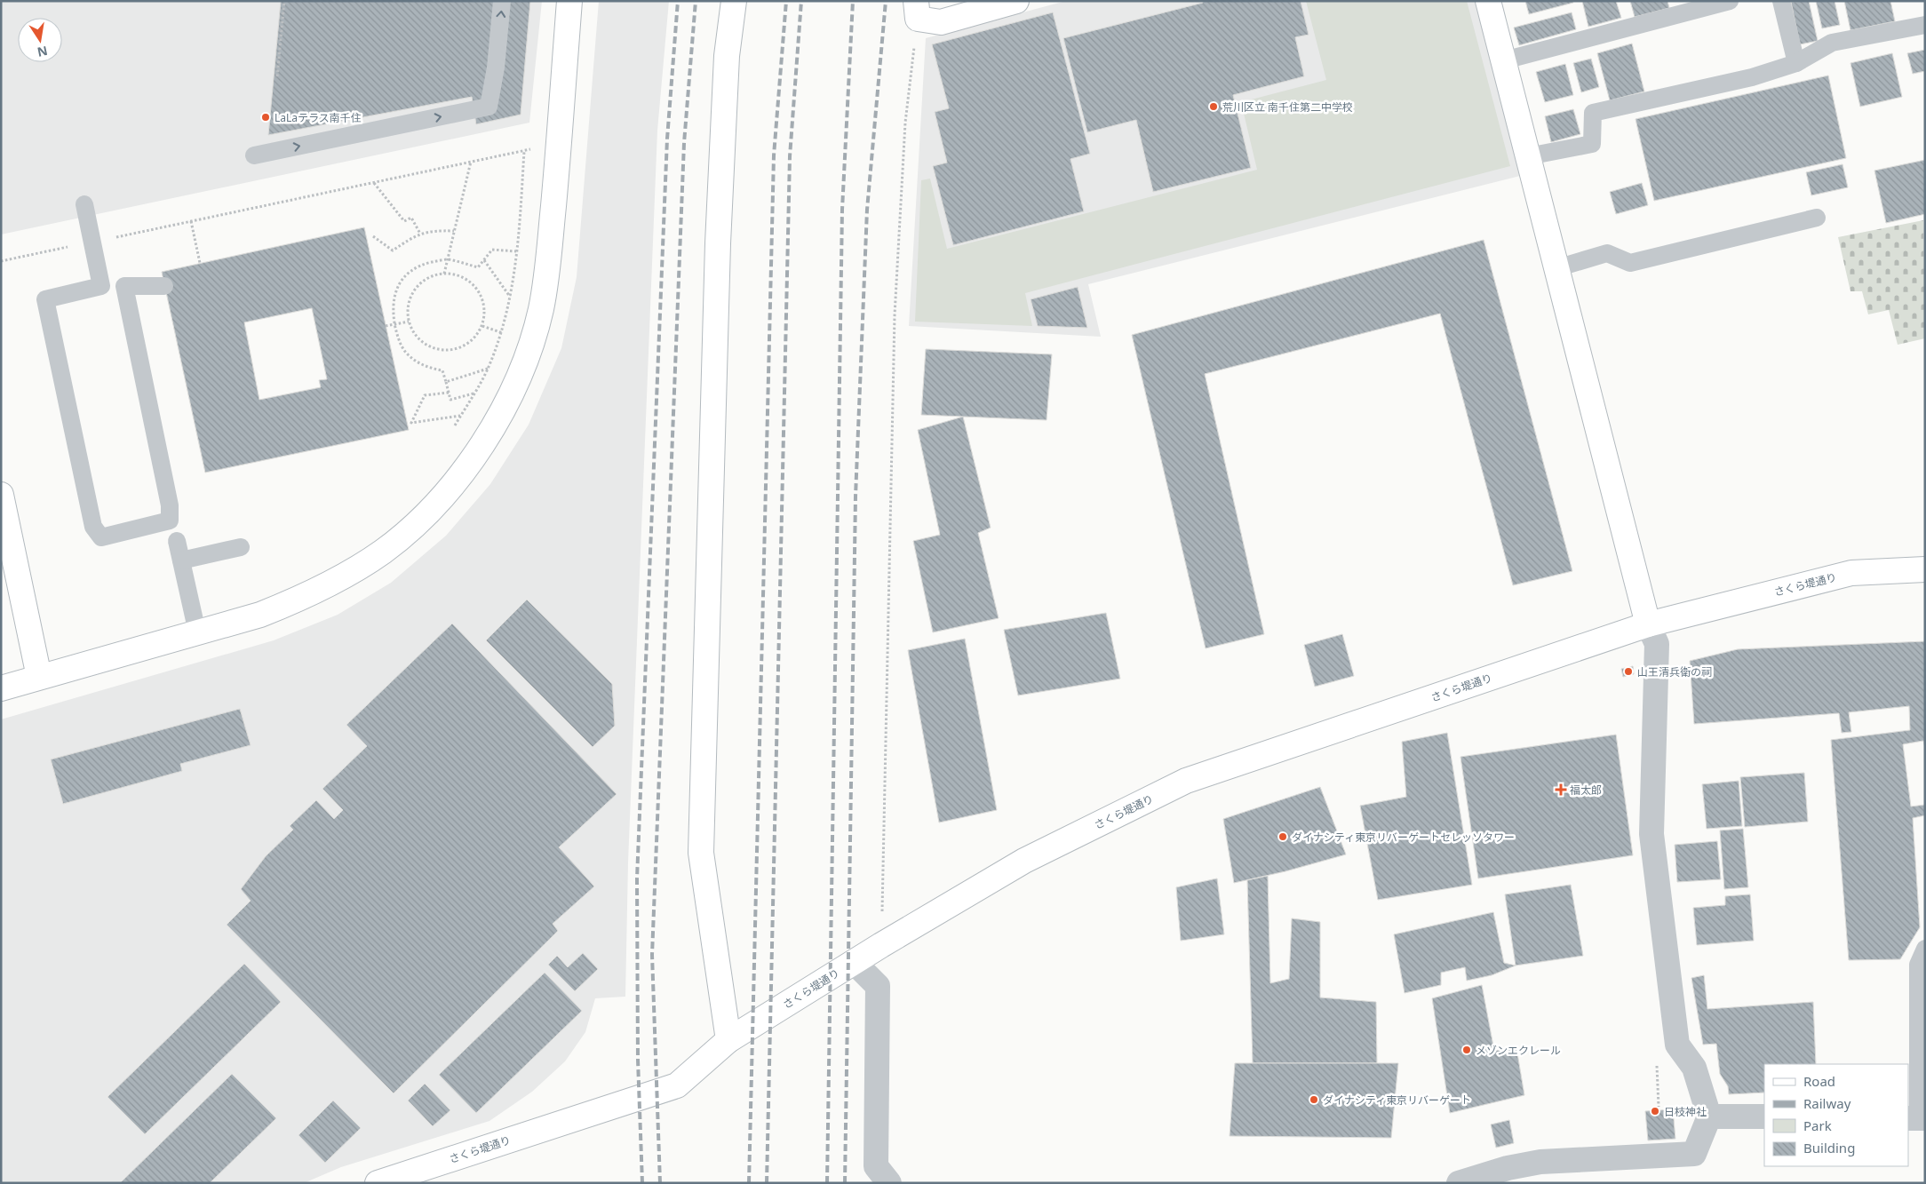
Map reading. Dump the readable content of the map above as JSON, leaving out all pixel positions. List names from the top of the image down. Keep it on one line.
{"streets":{"street":["さくら堤通り"]},"places":{"other":["荒川区立 南千住第二中学校","LaLaテラス南千住","山王清兵衛の祠","ダイナシティ東京リバーゲートセレッソタワー","メゾンエクレール","ダイナシティ東京リバーゲート","日枝神社"],"health":["福太郎"]},"legend":["Road","Railway","Park","Building"],"north":"bottom"}
